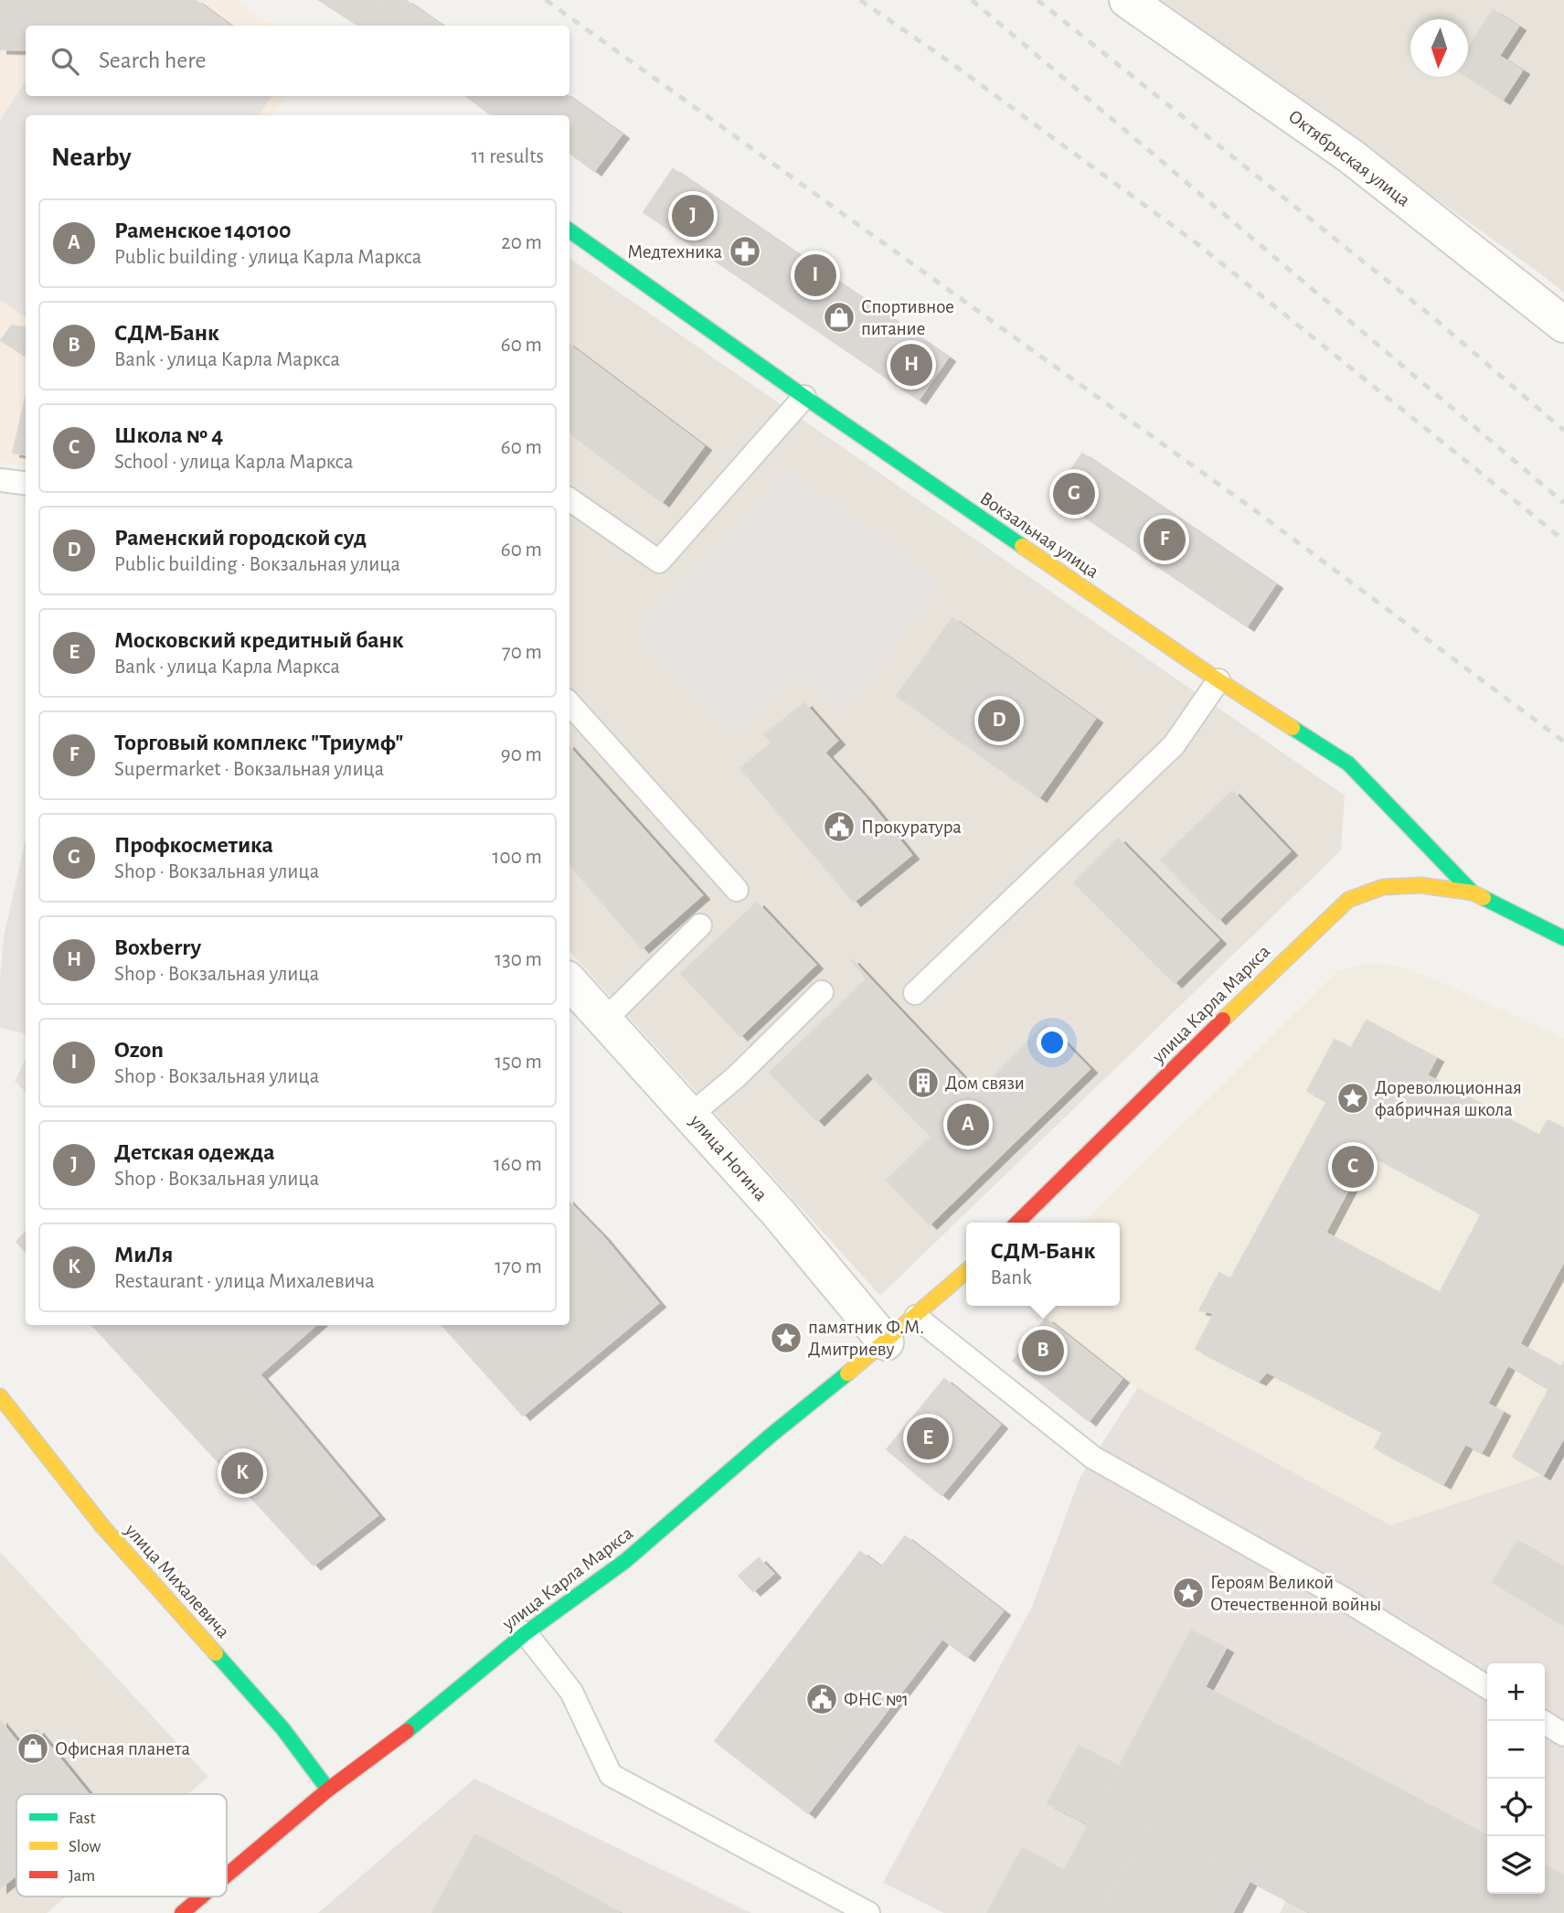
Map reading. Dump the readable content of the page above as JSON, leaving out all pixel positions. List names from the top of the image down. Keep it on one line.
{"streets":{"main road":["Вокзальная улица","улица Карла Маркса","улица Михалевича"],"street":["Октябрьская улица","улица Ногина"]},"crossings":[["Вокзальная улица","улица Карла Маркса"],["улица Карла Маркса","улица Ногина"],["улица Карла Маркса","улица Михалевича"]],"places":{"pharmacy":["Медтехника"],"shop":["Спортивное питание","Офисная планета"],"public building":["Прокуратура","ФНС №1"],"building":["Дом связи"],"place":["Дореволюционная фабричная школа","памятник Ф.М. Дмитриеву","Героям Великой Отечественной войны"]},"legend":["Fast","Slow","Jam"],"north":"bottom","page":{"search":"Search here","heading":["Nearby","11 results"],"pins":["J","I","H","G","F","D","A","C","B","E","K"],"list":[{"mark":"A","name":"Раменское 140100","note":"Public building · улица Карла Маркса","value":"20 m"},{"mark":"B","name":"СДМ-Банк","note":"Bank · улица Карла Маркса","value":"60 m"},{"mark":"C","name":"Школа № 4","note":"School · улица Карла Маркса","value":"60 m"},{"mark":"D","name":"Раменский городской суд","note":"Public building · Вокзальная улица","value":"60 m"},{"mark":"E","name":"Московский кредитный банк","note":"Bank · улица Карла Маркса","value":"70 m"},{"mark":"F","name":"Торговый комплекс \"Триумф\"","note":"Supermarket · Вокзальная улица","value":"90 m"},{"mark":"G","name":"Профкосметика","note":"Shop · Вокзальная улица","value":"100 m"},{"mark":"H","name":"Boxberry","note":"Shop · Вокзальная улица","value":"130 m"},{"mark":"I","name":"Ozon","note":"Shop · Вокзальная улица","value":"150 m"},{"mark":"J","name":"Детская одежда","note":"Shop · Вокзальная улица","value":"160 m"},{"mark":"K","name":"МиЛя","note":"Restaurant · улица Михалевича","value":"170 m"}],"popup":["СДМ-Банк","Bank"],"map_buttons":["+","−"]}}
